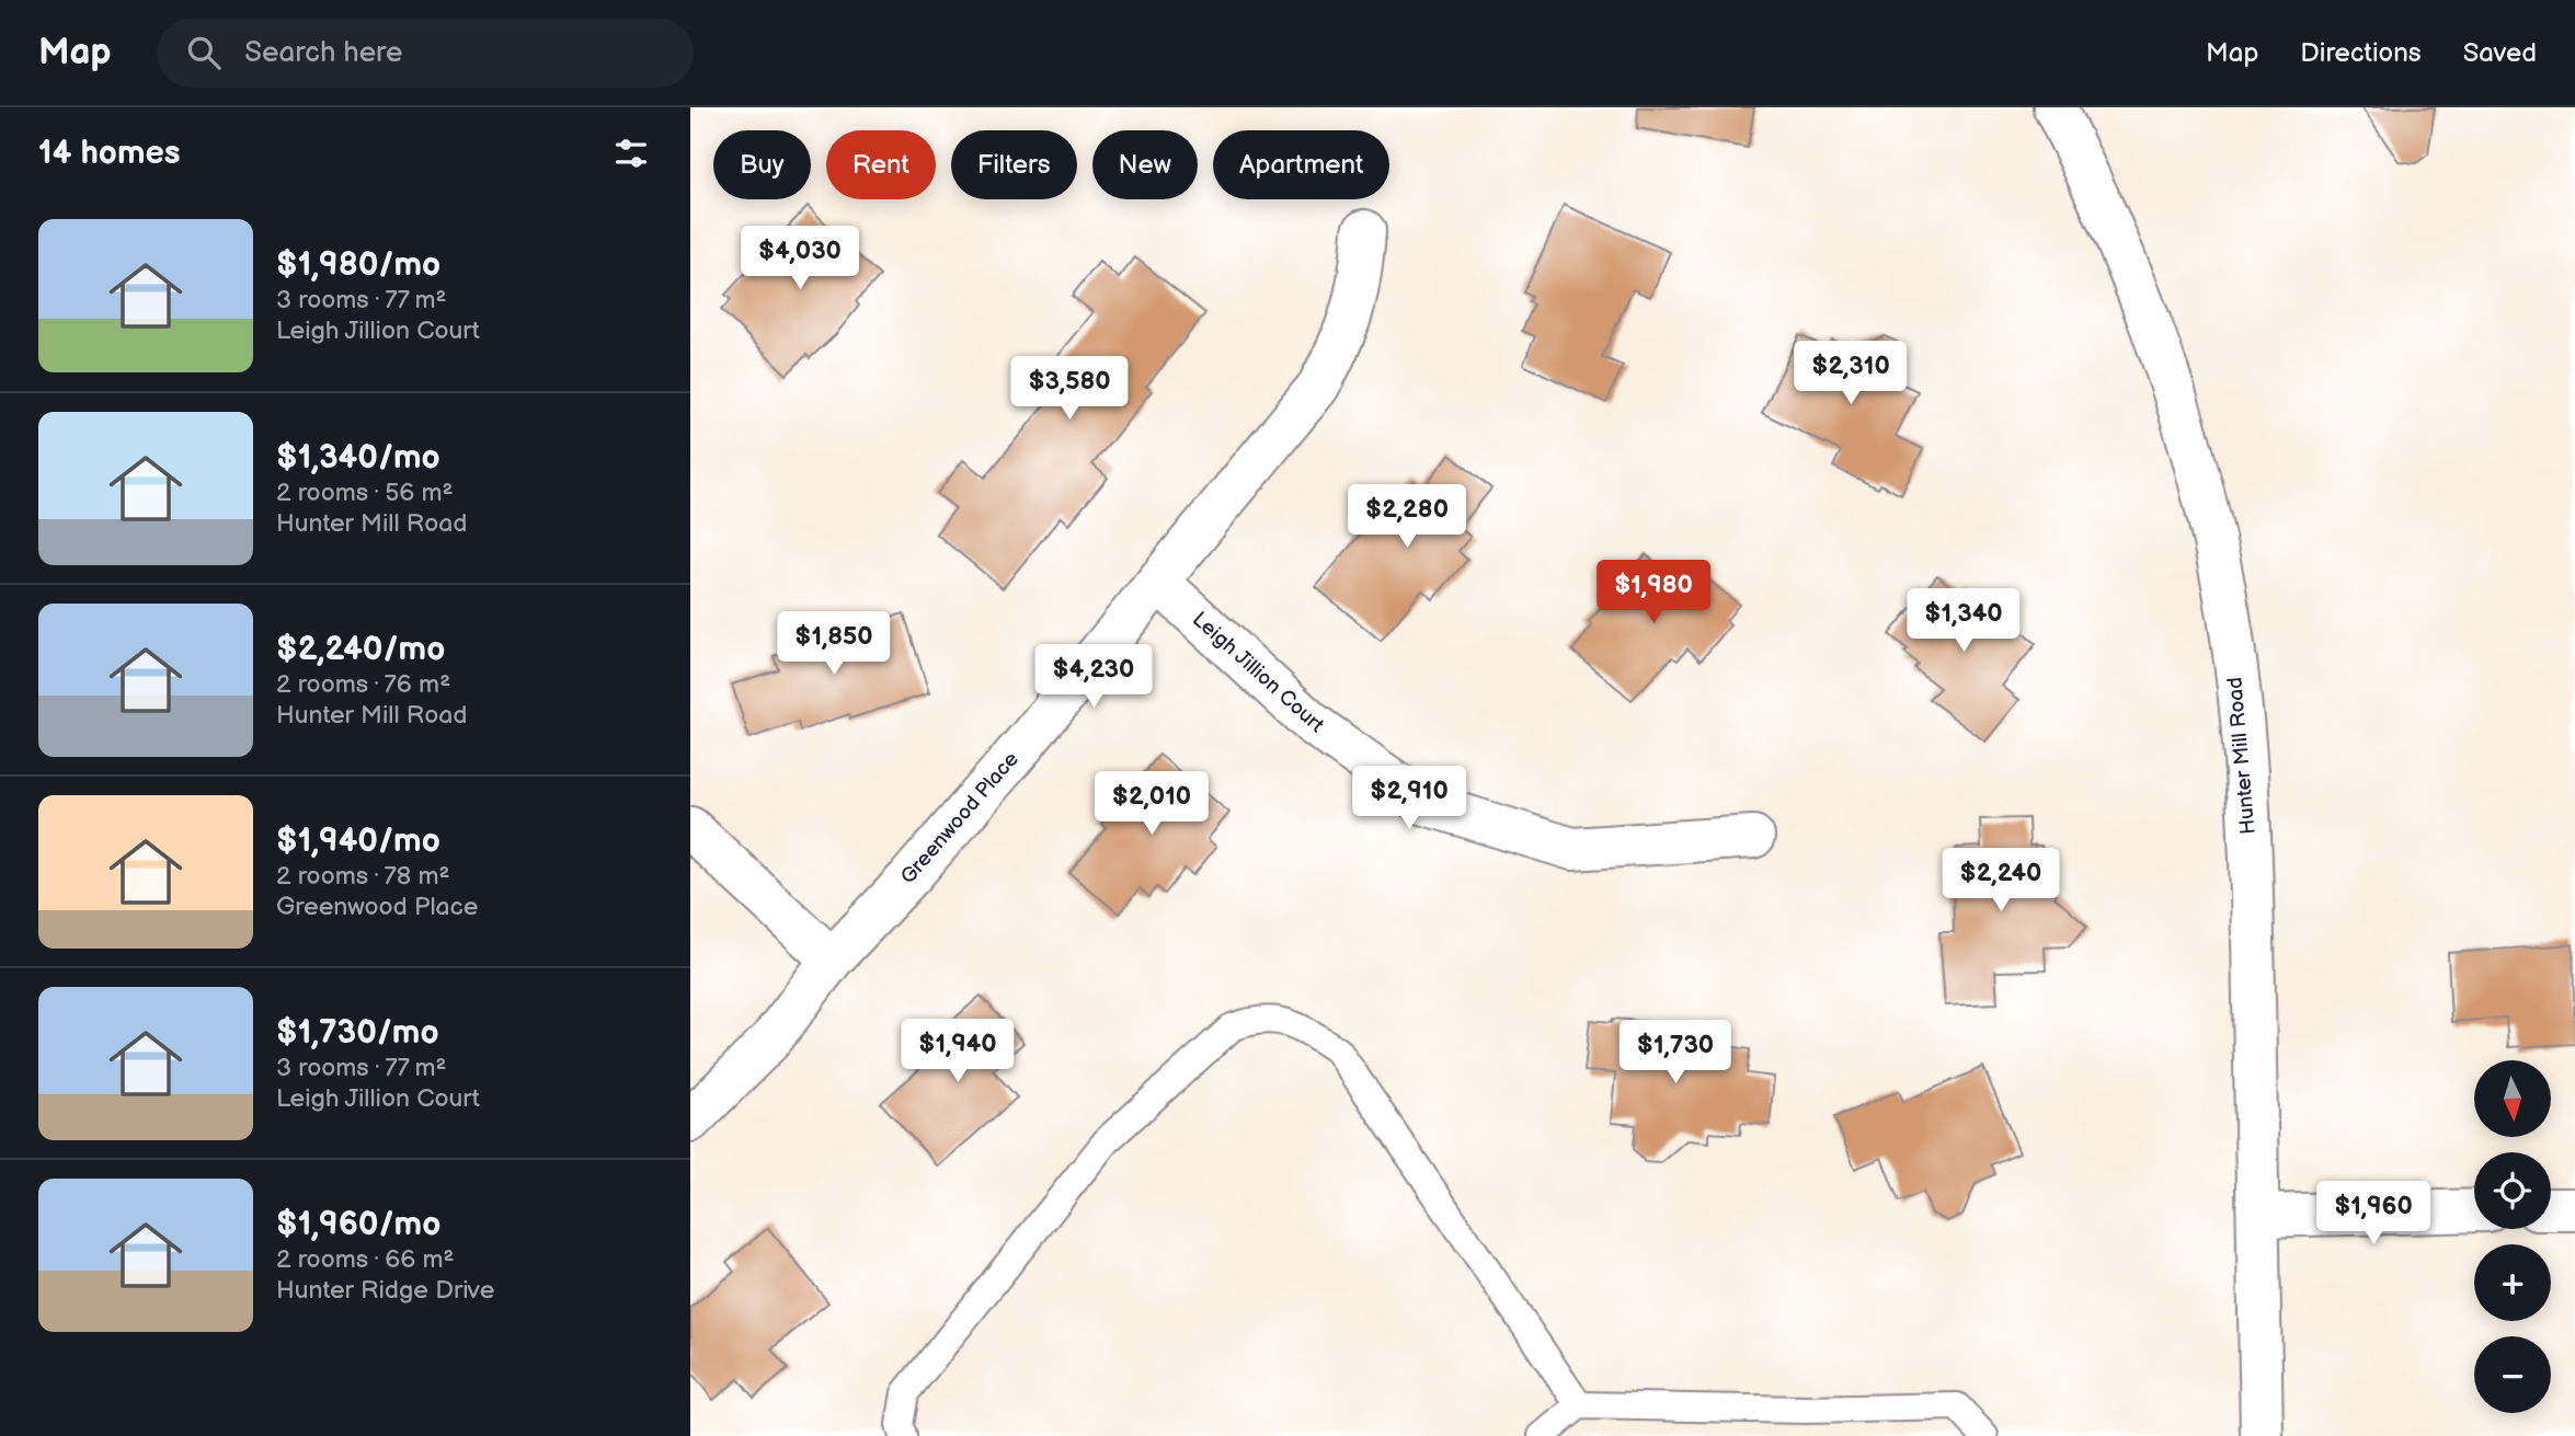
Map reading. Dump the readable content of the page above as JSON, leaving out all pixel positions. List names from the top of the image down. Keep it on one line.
{"streets":{"street":["Leigh Jillion Court","Hunter Mill Road","Greenwood Place"]},"crossings":[["Leigh Jillion Court","Greenwood Place"]],"north":"bottom","page":{"header":"Map","search":"Search here","nav":["Map","Directions","Saved"],"heading":"14 homes","chip":["Buy","Rent","Filters","New","Apartment"],"list":[{"name":"$1,980/mo","note":"3 rooms · 77 m² · Leigh Jillion Court"},{"name":"$1,340/mo","note":"2 rooms · 56 m² · Hunter Mill Road"},{"name":"$2,240/mo","note":"2 rooms · 76 m² · Hunter Mill Road"},{"name":"$1,940/mo","note":"2 rooms · 78 m² · Greenwood Place"},{"name":"$1,730/mo","note":"3 rooms · 77 m² · Leigh Jillion Court"},{"name":"$1,960/mo","note":"2 rooms · 66 m² · Hunter Ridge Drive"}],"price":["$4,030","$2,310","$3,580","$2,280","$1,980","$1,340","$1,850","$4,230","$2,910","$2,010","$2,240","$1,940","$1,730","$1,960"],"map_buttons":["+","−"]}}
